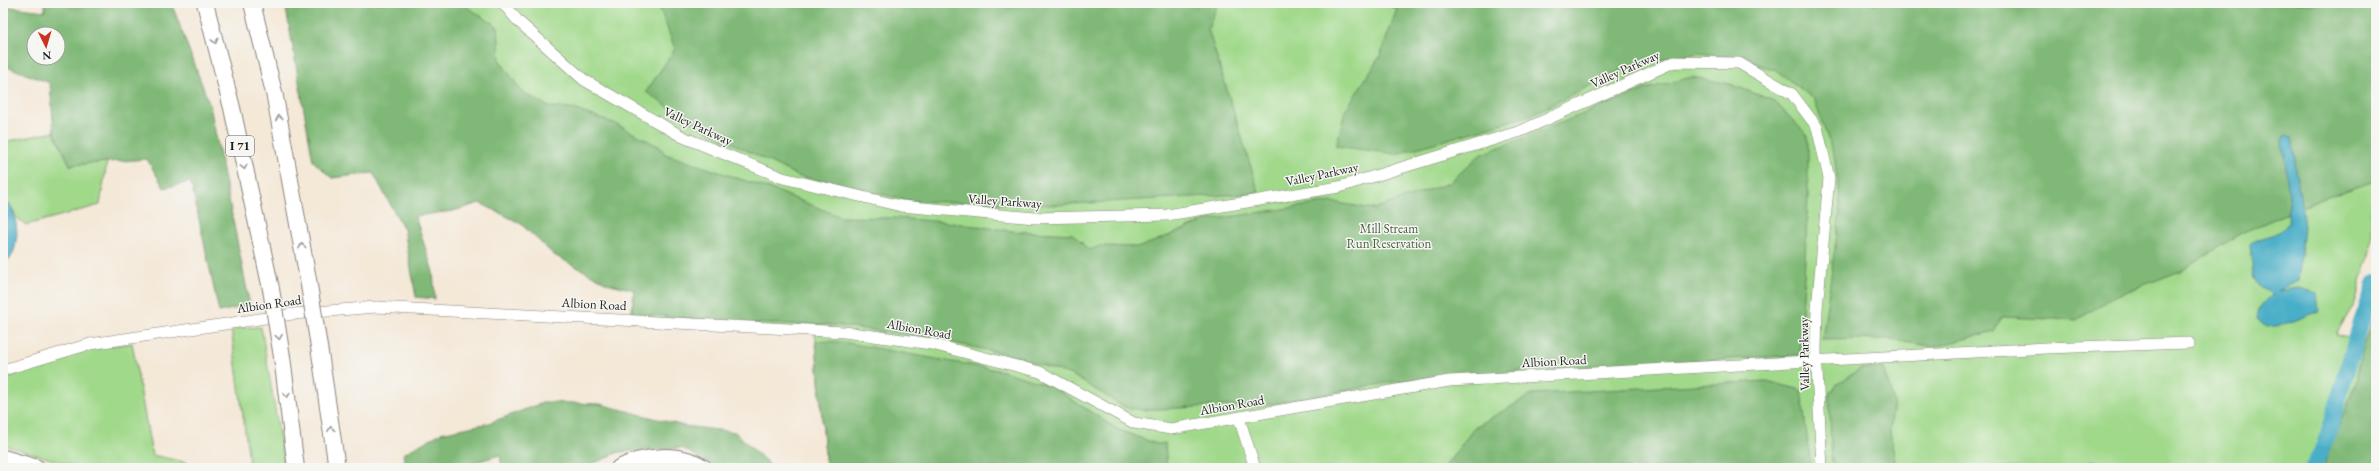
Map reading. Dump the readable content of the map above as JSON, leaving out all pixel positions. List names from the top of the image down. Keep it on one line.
{"streets":{"highway":["I 71"],"street":["Valley Parkway","Albion Road"]},"crossings":[["Valley Parkway","Albion Road"]],"parks":["Mill Stream Run Reservation"],"north":"bottom"}
